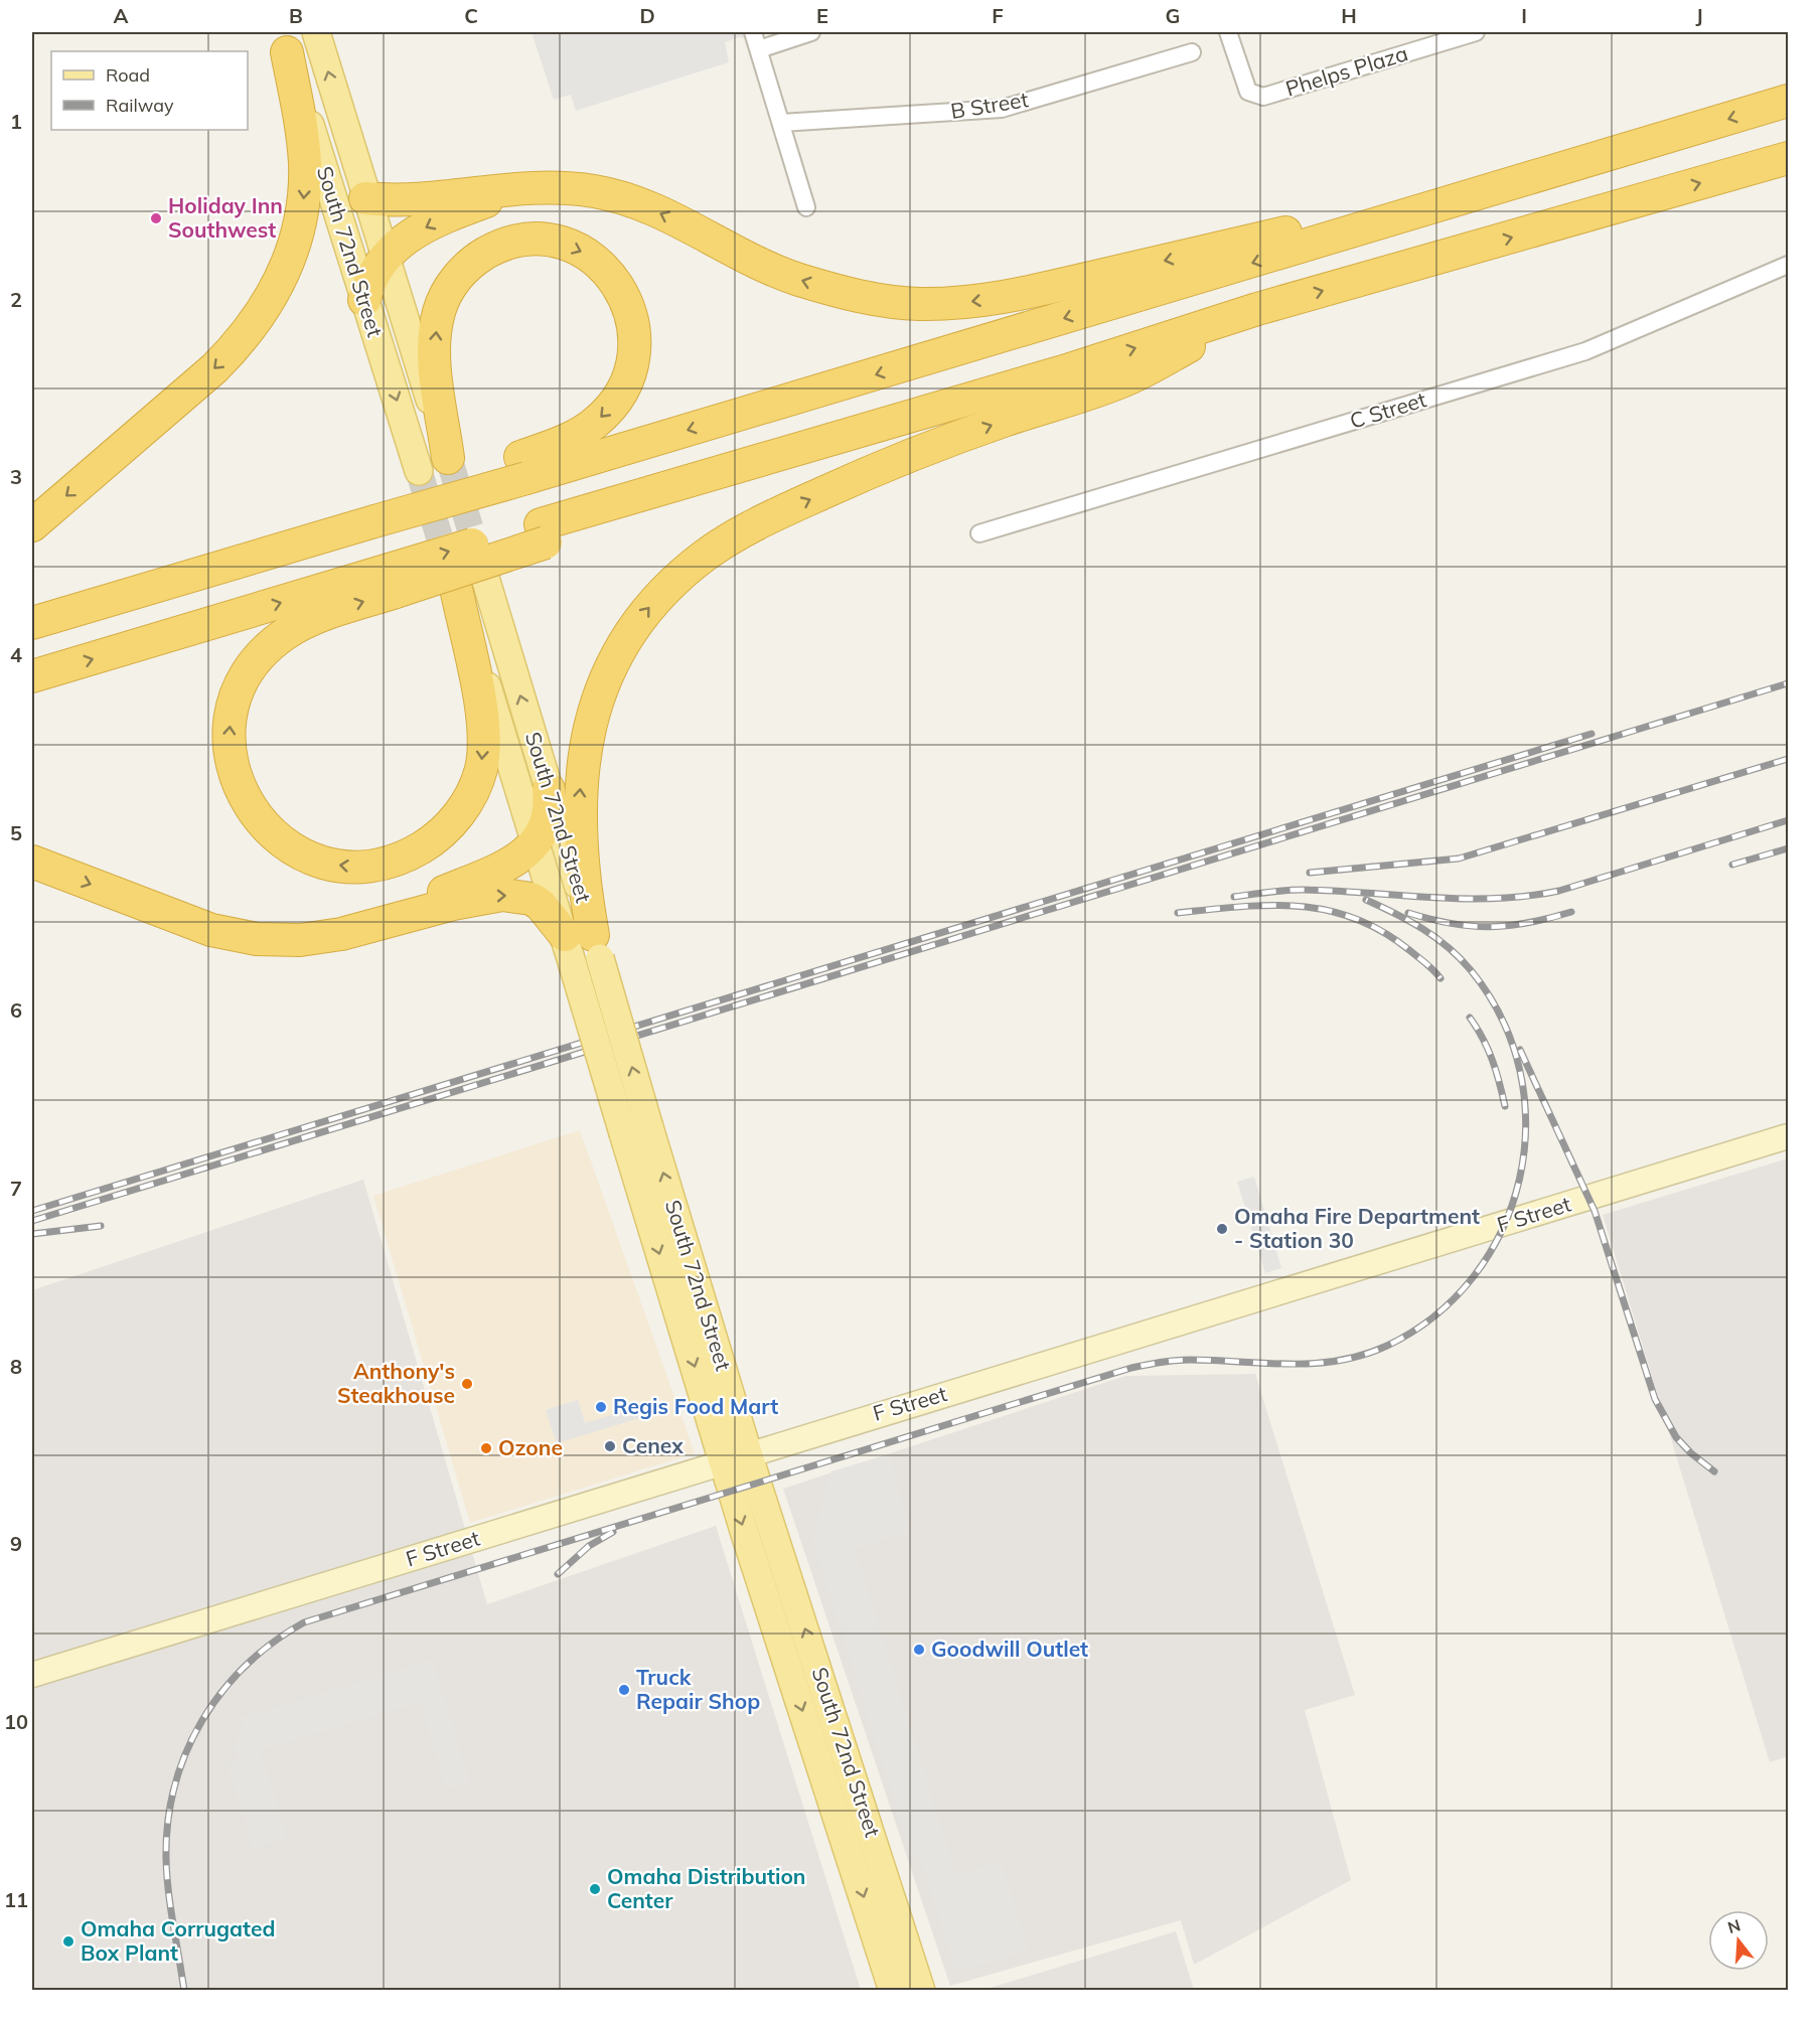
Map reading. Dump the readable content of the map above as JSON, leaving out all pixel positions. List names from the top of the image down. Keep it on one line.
{"streets":{"main road":["South 72nd Street"],"street":["Phelps Plaza","B Street","C Street","F Street"]},"crossings":[["South 72nd Street","F Street"]],"places":["Holiday Inn Southwest","Omaha Fire Department - Station 30","Anthony's Steakhouse","Regis Food Mart","Cenex","Ozone","Goodwill Outlet","Truck Repair Shop","Omaha Distribution Center","Omaha Corrugated Box Plant"],"legend":["Road","Railway"],"north":"top","grid":{"columns":["A","B","C","D","E","F","G","H","I","J"],"rows":["1","2","3","4","5","6","7","8","9","10","11"]}}
